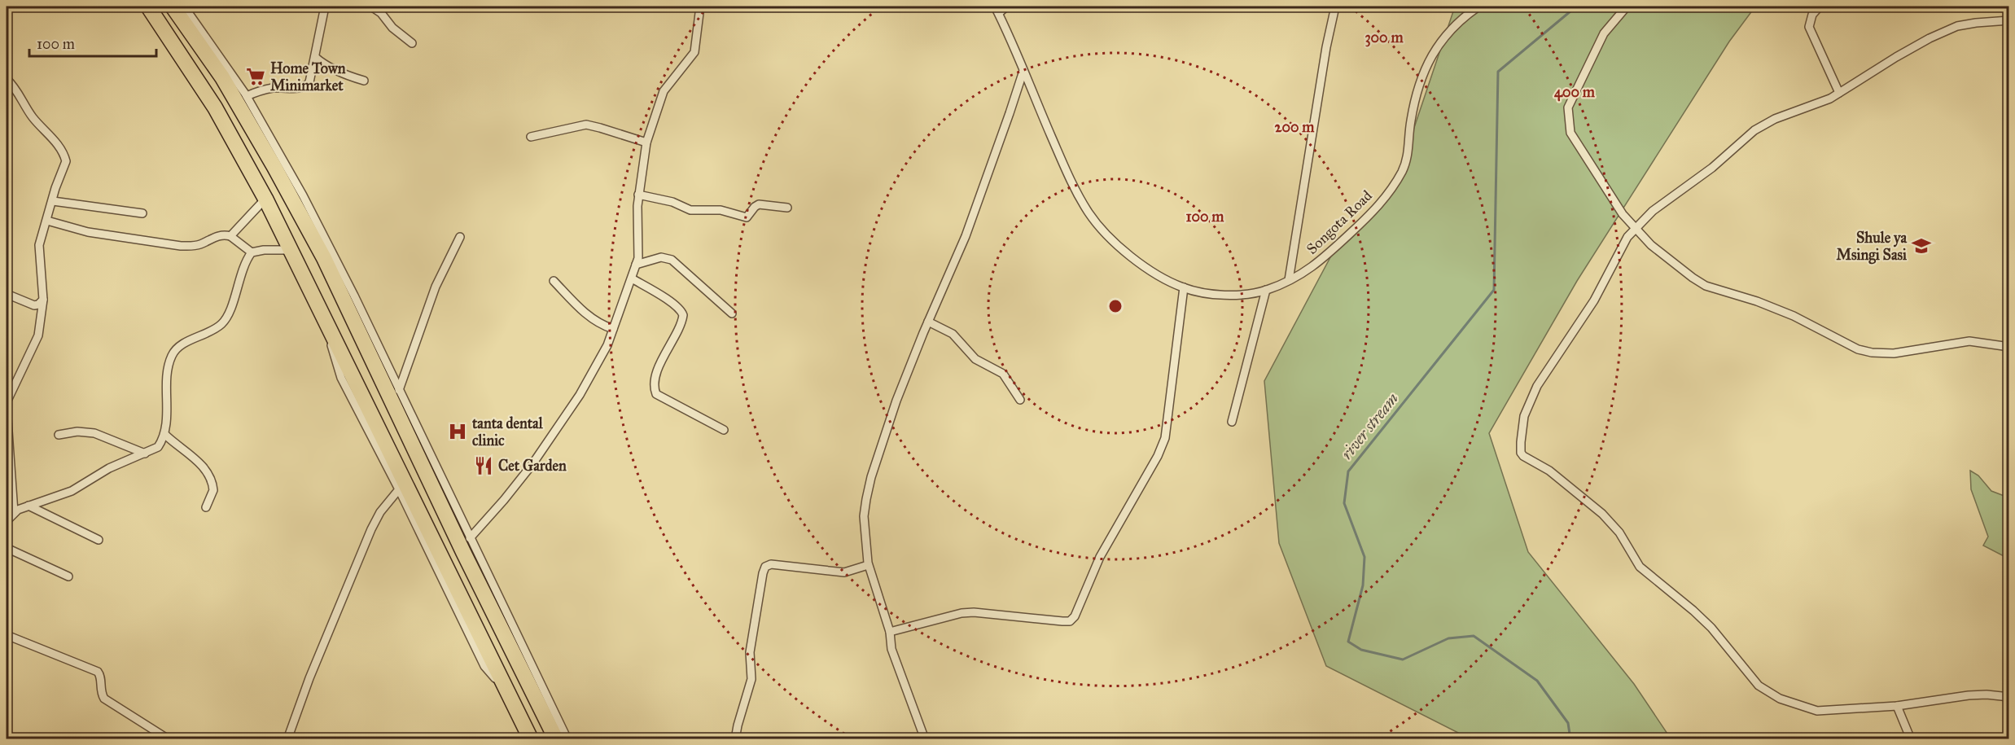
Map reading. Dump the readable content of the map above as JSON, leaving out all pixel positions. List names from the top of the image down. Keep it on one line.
{"streets":{"street":["Songota Road"]},"water":["river stream"],"places":{"supermarket":["Home Town Minimarket"],"school or university":["Shule ya Msingi Sasi"],"hospital":["tanta dental clinic"],"restaurant":["Cet Garden"]},"scale_bar":"100 m","rings":["300 m","400 m","200 m","100 m"]}
